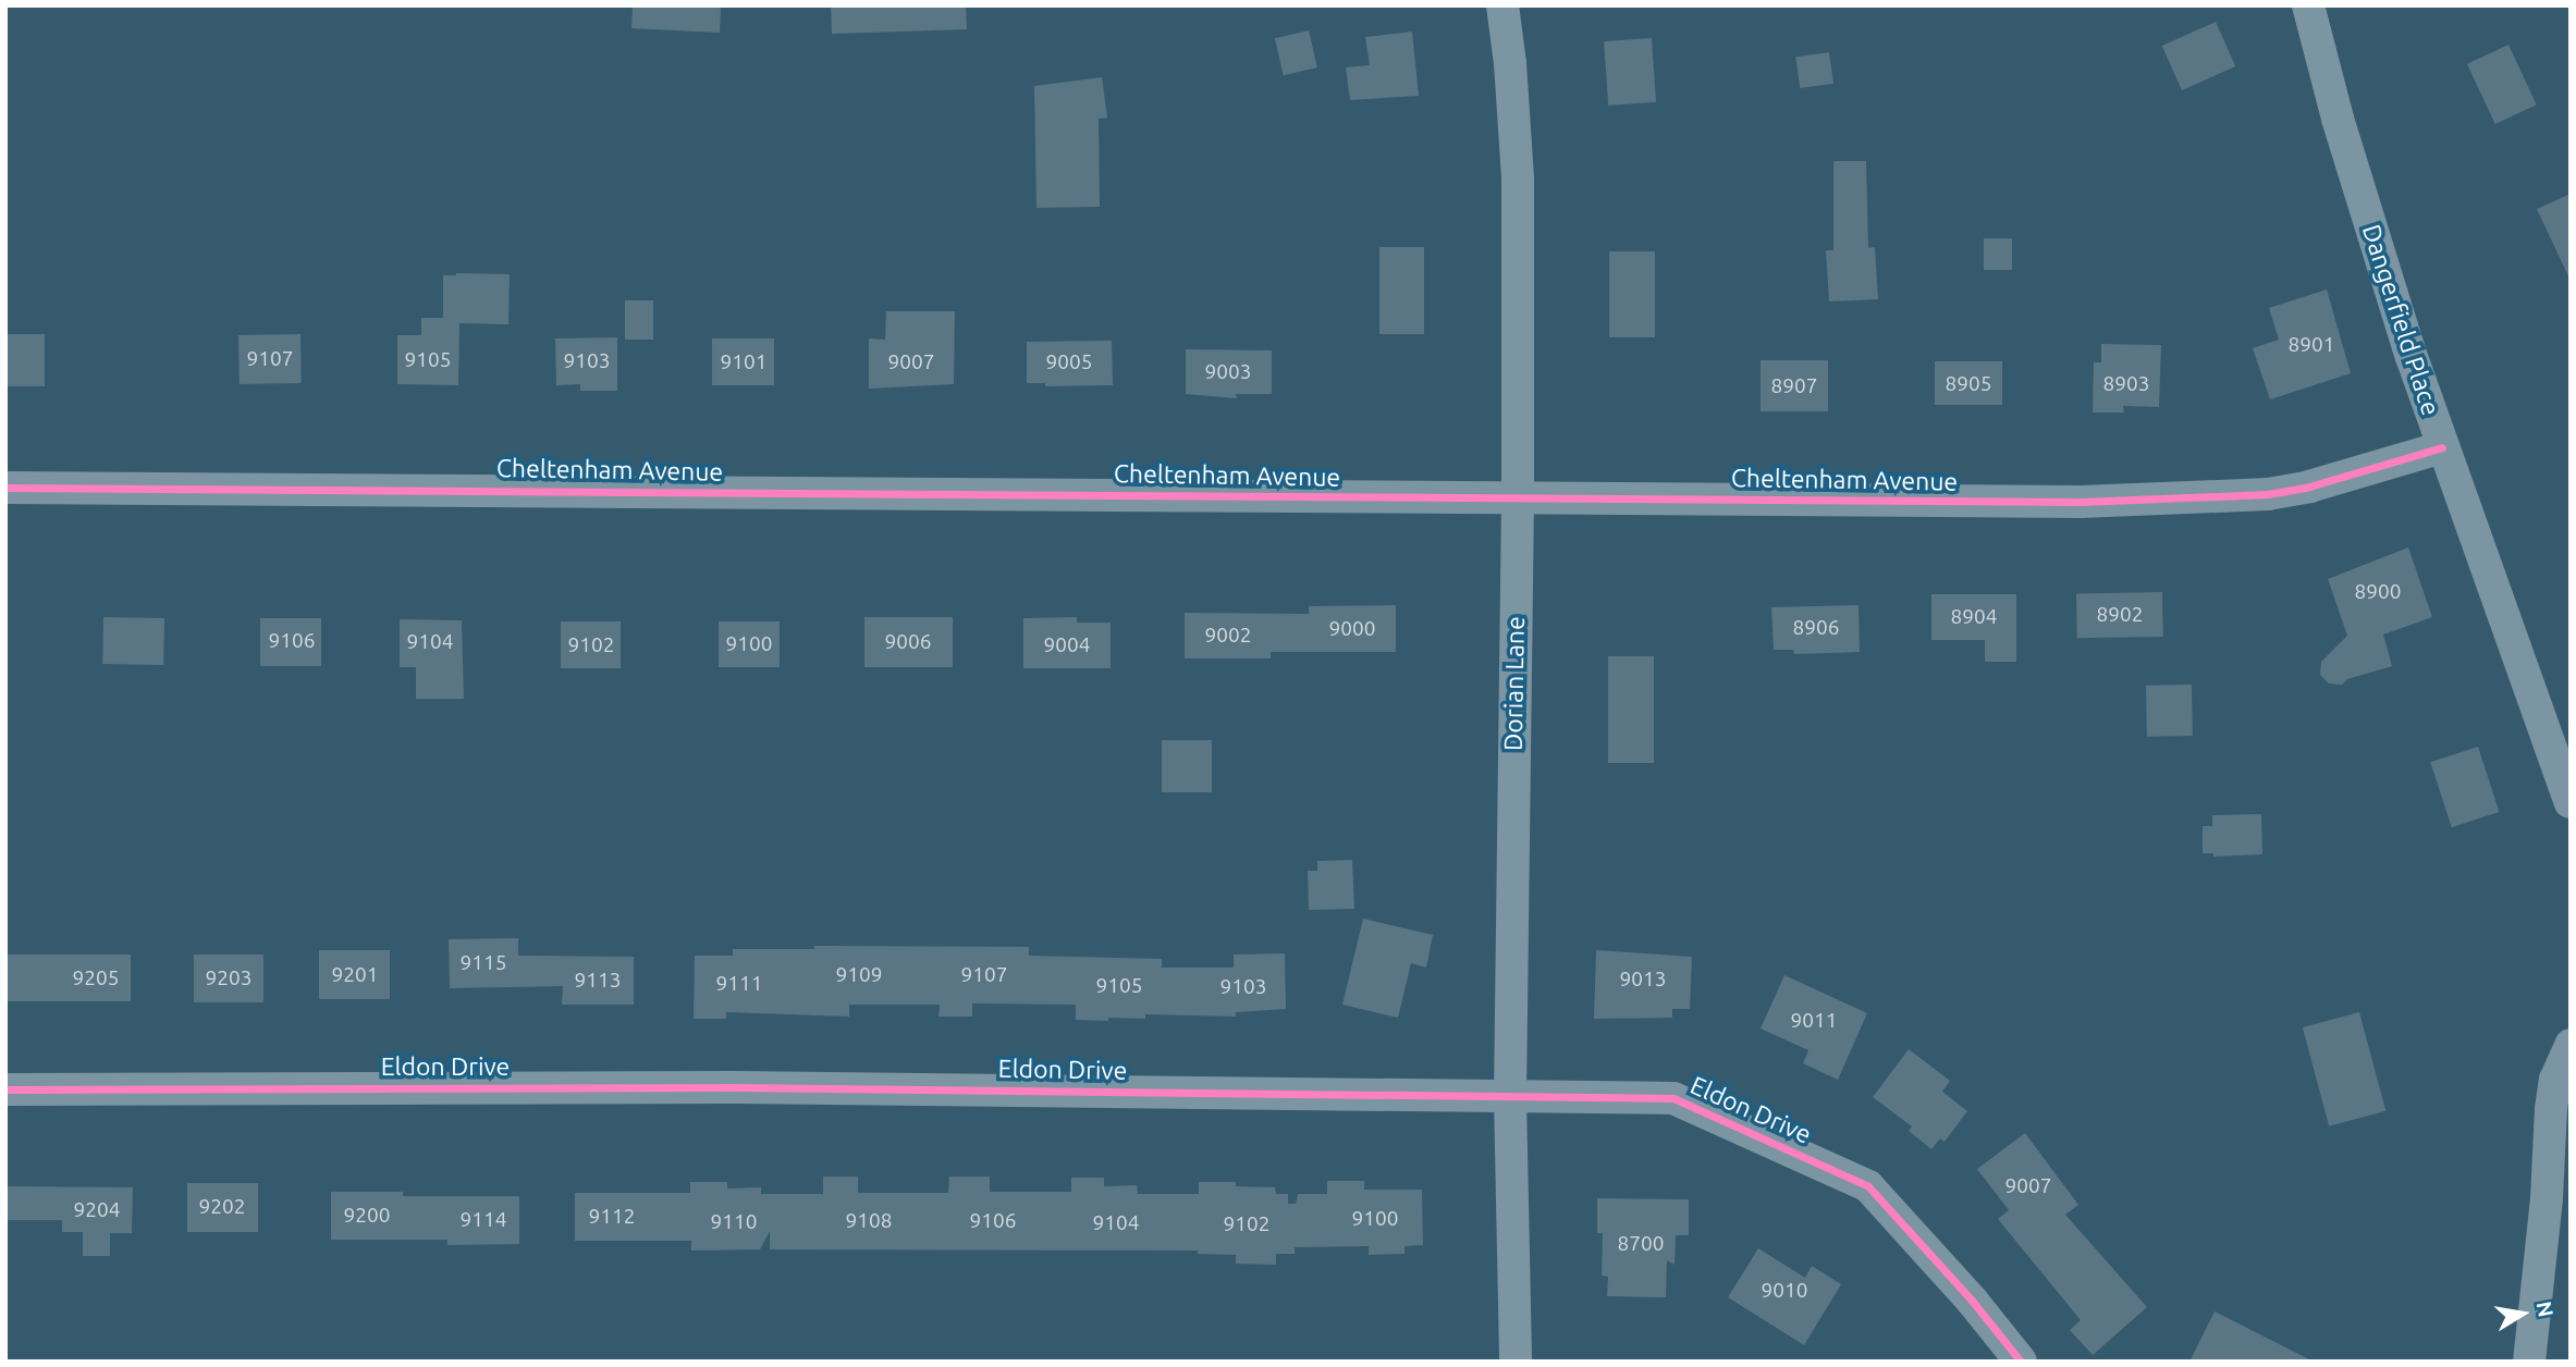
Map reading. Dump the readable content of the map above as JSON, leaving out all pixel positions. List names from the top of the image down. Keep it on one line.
{"streets":{"street":["Dangerfield Place","Cheltenham Avenue","Dorian Lane","Eldon Drive"]},"crossings":[["Dangerfield Place","Cheltenham Avenue"],["Cheltenham Avenue","Dorian Lane"],["Dorian Lane","Eldon Drive"]],"house_numbers":["8901","9107","9105","9103","9101","9007","9005","9003","8905","8903","8907","8900","8902","8904","8906","9000","9002","9106","9104","9006","9100","9102","9004","9115","9201","9109","9107","9205","9203","9013","9113","9111","9105","9103","9011","9007","9202","9204","9200","9112","9100","9114","9108","9106","9110","9104","9102","8700","9010"],"north":"right"}
